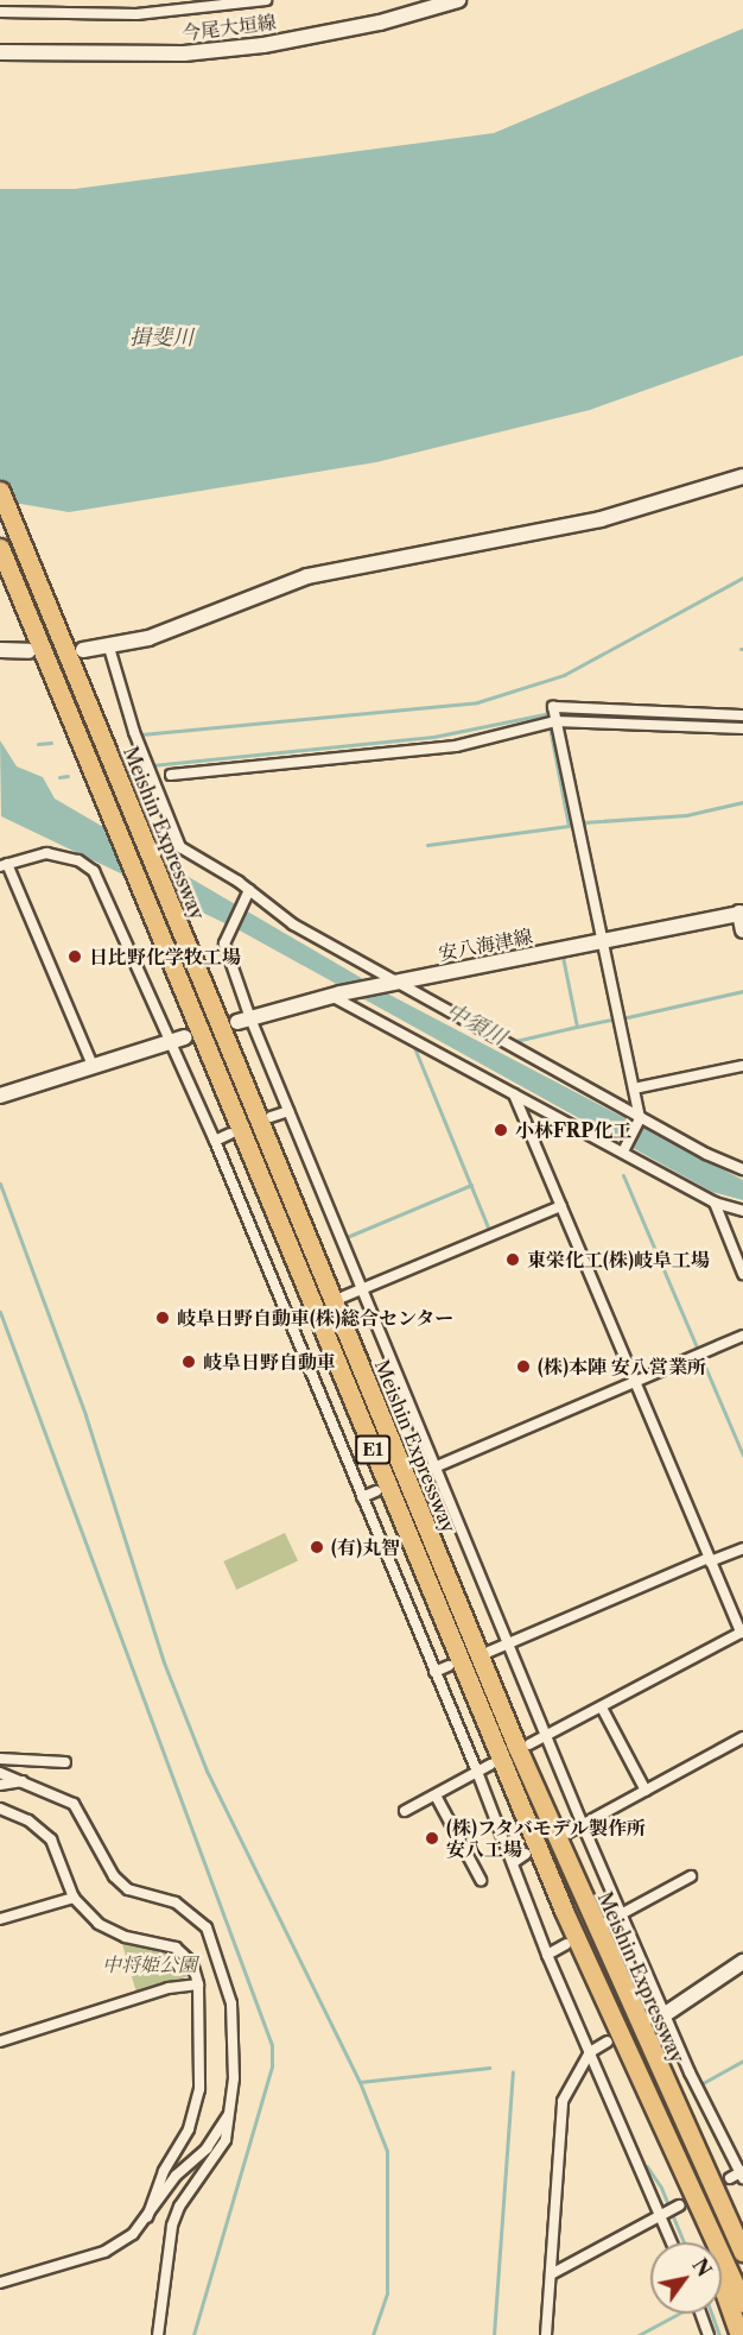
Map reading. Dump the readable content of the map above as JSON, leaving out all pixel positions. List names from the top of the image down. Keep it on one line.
{"streets":{"highway":["Meishin Expressway","E1"],"main road":["今尾大垣線","安八海津線"]},"water":["揖斐川","中須川"],"parks":["中将姫公園"],"places":["日比野化学牧工場","小林FRP化工","東栄化工(株)岐阜工場","岐阜日野自動車(株)総合センター","岐阜日野自動車","(株)本陣 安八営業所","(有)丸智","(株)フタバモデル製作所 安八工場"],"north":"top right"}
